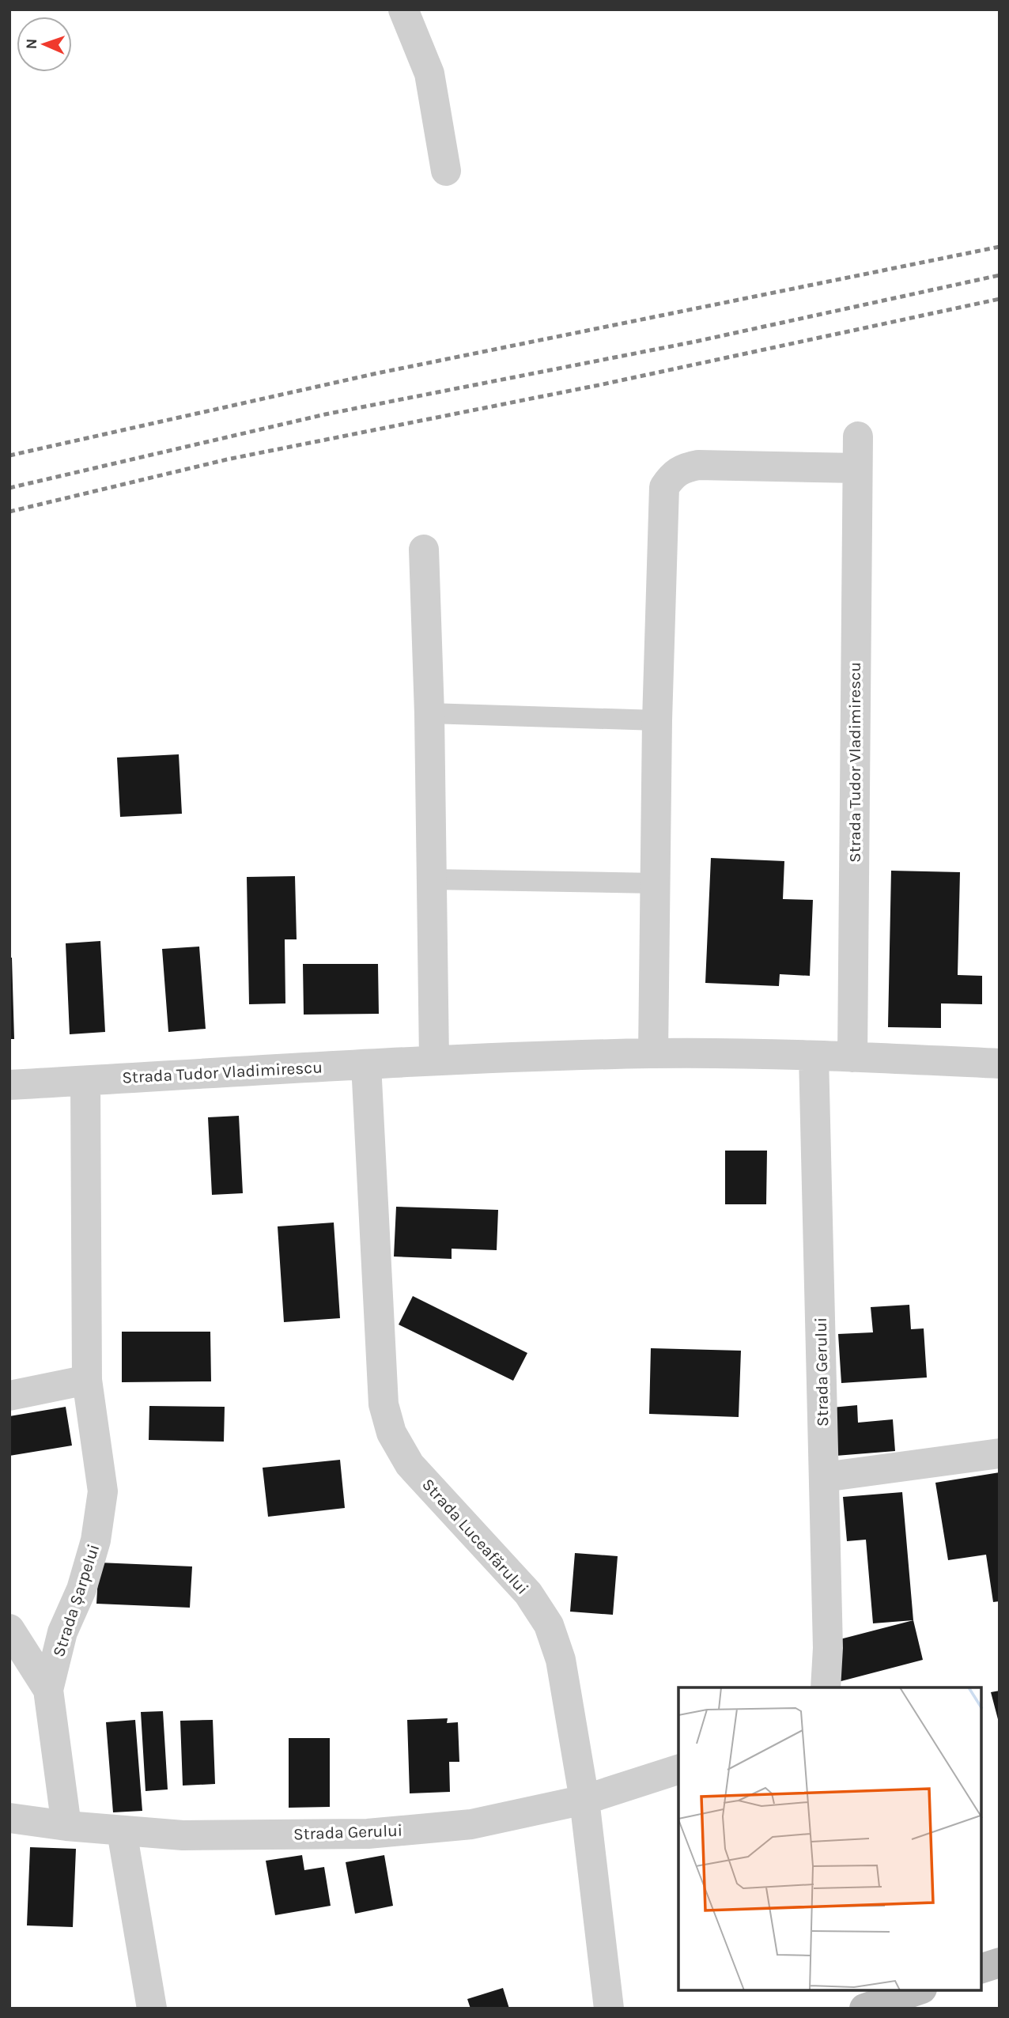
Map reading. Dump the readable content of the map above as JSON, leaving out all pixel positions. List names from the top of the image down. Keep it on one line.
{"streets":{"street":["Strada Tudor Vladimirescu","Strada Gerului","Strada Luceafărului","Strada Șarpelui"]},"crossings":[["Strada Tudor Vladimirescu","Strada Gerului"],["Strada Tudor Vladimirescu","Strada Luceafărului"],["Strada Tudor Vladimirescu","Strada Șarpelui"],["Strada Gerului","Strada Luceafărului"],["Strada Gerului","Strada Șarpelui"]],"north":"left"}
